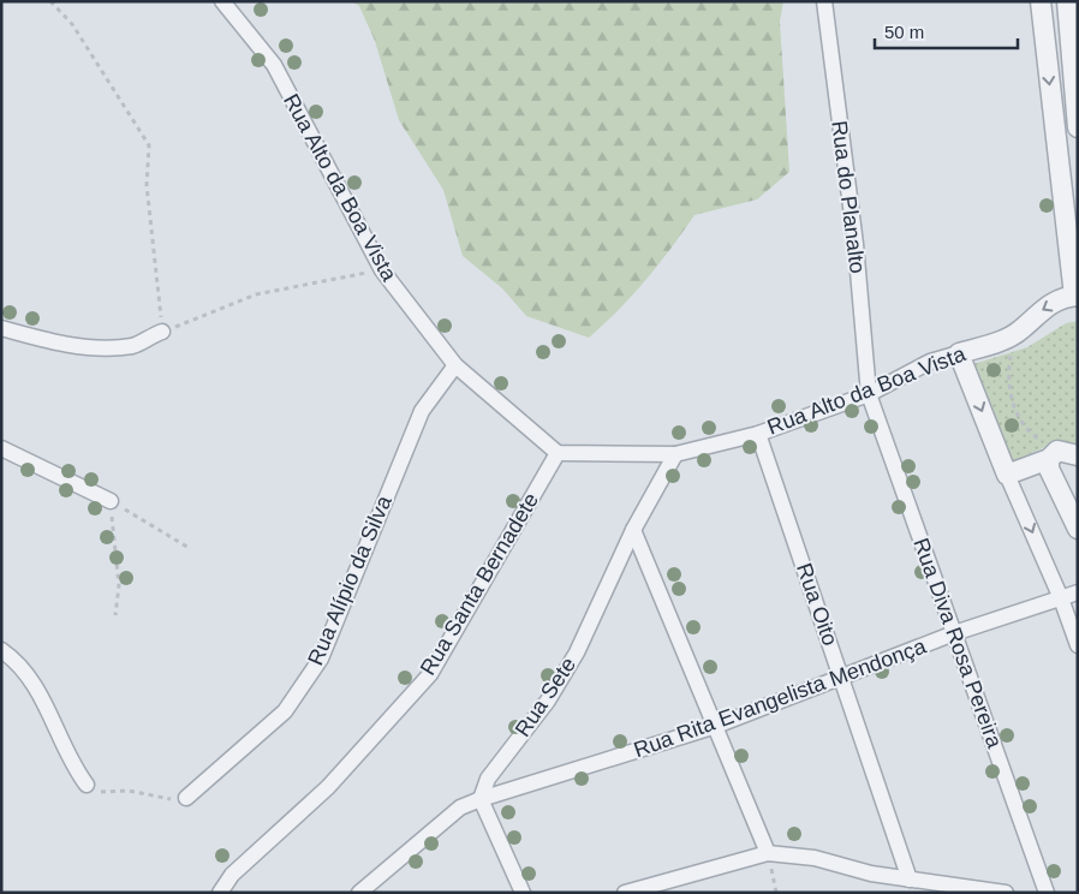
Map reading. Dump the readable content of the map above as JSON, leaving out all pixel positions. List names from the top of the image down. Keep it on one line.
{"streets":{"street":["Rua Alto da Boa Vista","Rua do Planalto","Rua Alípio da Silva","Rua Santa Bernadete","Rua Oito","Rua Diva Rosa Pereira","Rua Sete","Rua Rita Evangelista Mendonça"]},"crossings":[["Rua Alto da Boa Vista","Rua do Planalto"],["Rua Alto da Boa Vista","Rua Alípio da Silva"],["Rua Alto da Boa Vista","Rua Santa Bernadete"],["Rua Alto da Boa Vista","Rua Oito"],["Rua Alto da Boa Vista","Rua Diva Rosa Pereira"],["Rua Alto da Boa Vista","Rua Sete"],["Rua do Planalto","Rua Diva Rosa Pereira"],["Rua Oito","Rua Rita Evangelista Mendonça"],["Rua Diva Rosa Pereira","Rua Rita Evangelista Mendonça"],["Rua Sete","Rua Rita Evangelista Mendonça"]],"scale_bar":"50 m"}
